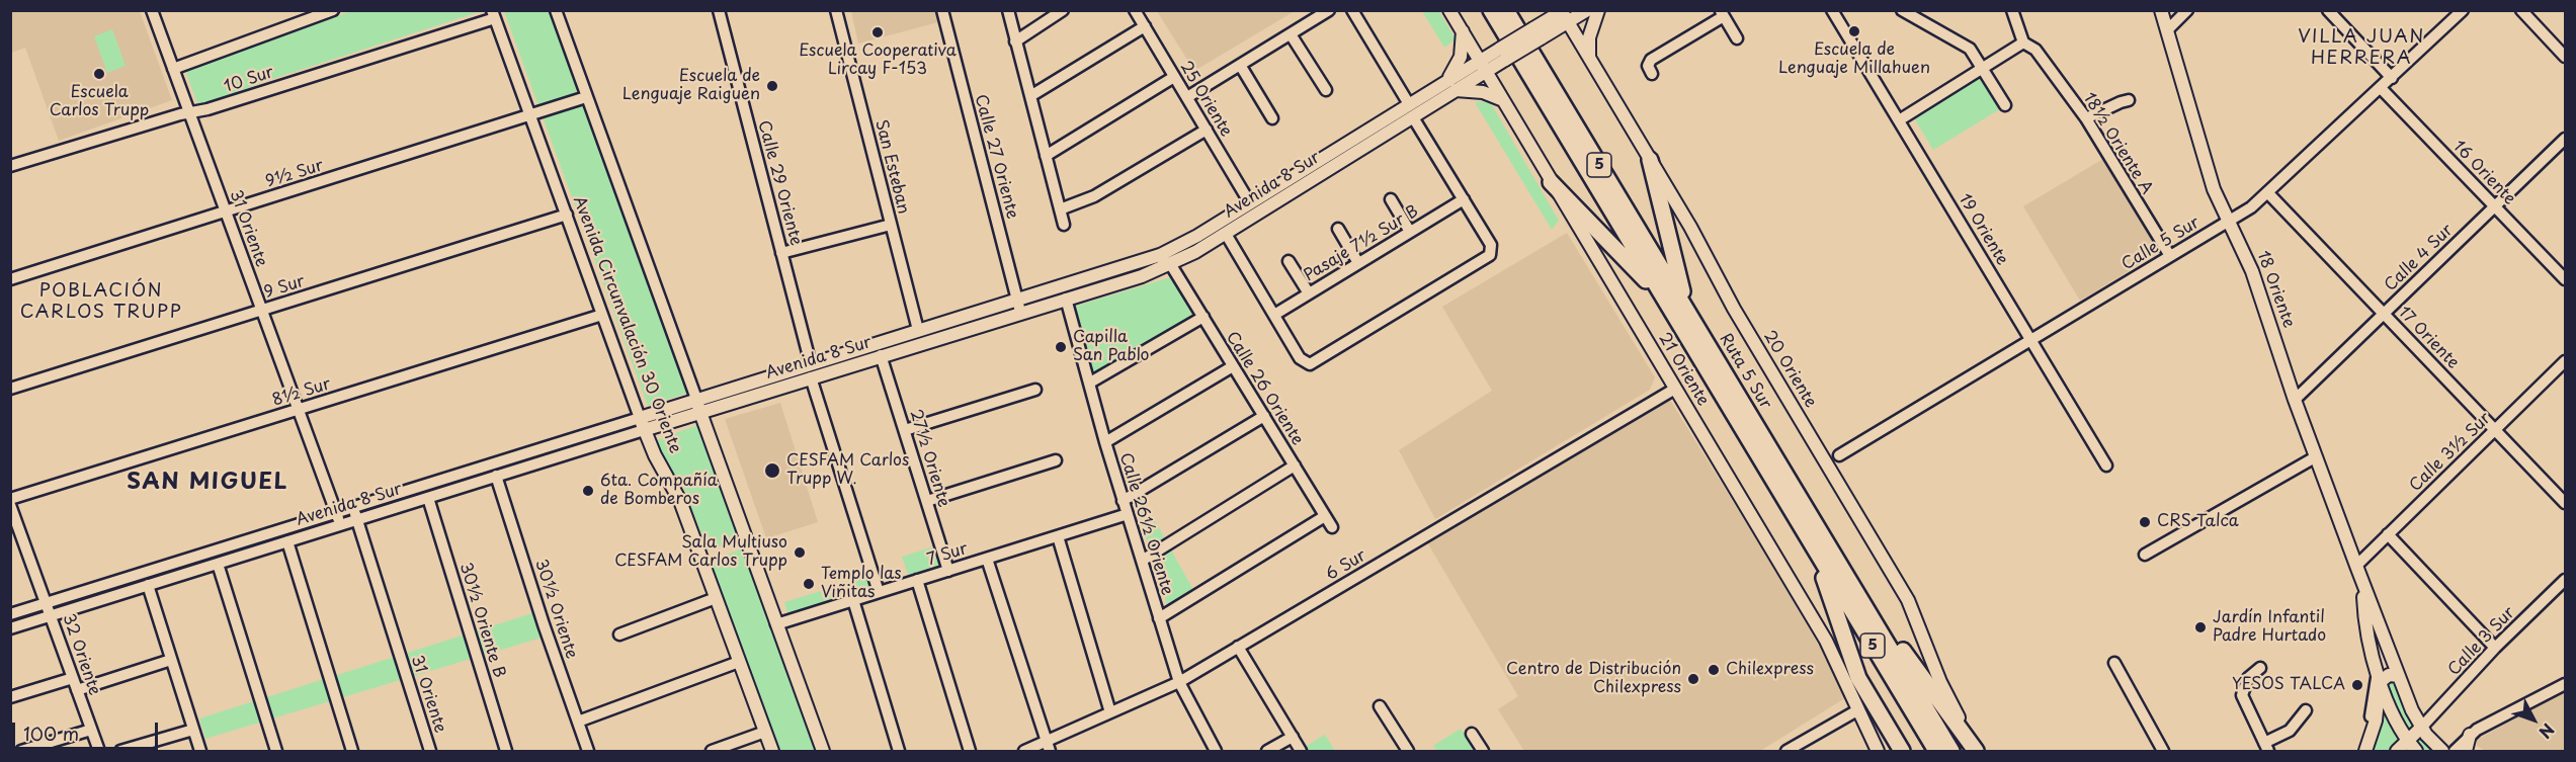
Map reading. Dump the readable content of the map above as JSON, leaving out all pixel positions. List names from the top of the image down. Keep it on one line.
{"streets":{"highway":["5","Ruta 5 Sur"],"main road":["Avenida 8 Sur","18 Oriente","Avenida Circunvalación 30 Oriente","21 Oriente","20 Oriente"],"street":["10 Sur","25 Oriente","18½ Oriente A","Calle 27 Oriente","San Esteban","16 Oriente","9½ Sur","Calle 29 Oriente","31 Oriente","19 Oriente","Pasaje 7½ Sur B","Calle 5 Sur","Calle 4 Sur","9 Sur","17 Oriente","Calle 26 Oriente","8½ Sur","Calle 3½ Sur","27½ Oriente","Calle 26½ Oriente","7 Sur","6 Sur","30½ Oriente","30½ Oriente B","Calle 3 Sur","32 Oriente"]},"crossings":[["10 Sur","31 Oriente"],["10 Sur","Avenida Circunvalación 30 Oriente"],["25 Oriente","Avenida 8 Sur"],["18½ Oriente A","Calle 5 Sur"],["Calle 27 Oriente","Avenida 8 Sur"],["San Esteban","Avenida 8 Sur"],["16 Oriente","Calle 5 Sur"],["16 Oriente","Calle 4 Sur"],["9½ Sur","31 Oriente"],["9½ Sur","Avenida Circunvalación 30 Oriente"],["Calle 29 Oriente","Avenida 8 Sur"],["Avenida 8 Sur","31 Oriente"],["Avenida 8 Sur","Avenida Circunvalación 30 Oriente"],["Avenida 8 Sur","21 Oriente"],["Avenida 8 Sur","20 Oriente"],["Avenida 8 Sur","Calle 26 Oriente"],["Avenida 8 Sur","27½ Oriente"],["Avenida 8 Sur","Calle 26½ Oriente"],["Avenida 8 Sur","30½ Oriente"],["Avenida 8 Sur","30½ Oriente B"],["Avenida 8 Sur","32 Oriente"],["31 Oriente","9 Sur"],["31 Oriente","8½ Sur"],["19 Oriente","Calle 5 Sur"],["Calle 5 Sur","18 Oriente"],["Calle 5 Sur","17 Oriente"],["Calle 4 Sur","18 Oriente"],["Calle 4 Sur","17 Oriente"],["9 Sur","Avenida Circunvalación 30 Oriente"],["18 Oriente","Calle 3½ Sur"],["18 Oriente","Calle 3 Sur"],["Avenida Circunvalación 30 Oriente","8½ Sur"],["17 Oriente","Calle 3½ Sur"],["21 Oriente","6 Sur"],["27½ Oriente","7 Sur"],["Calle 26½ Oriente","7 Sur"],["Calle 26½ Oriente","6 Sur"]],"districts":["VILLA JUAN HERRERA","POBLACIÓN CARLOS TRUPP","SAN MIGUEL"],"places":["Escuela de Lenguaje Millahuen","Escuela Cooperativa Lircay F-153","Escuela Carlos Trupp","Escuela de Lenguaje Raiguen","Capilla San Pablo","CESFAM Carlos Trupp W.","6ta. Compañía de Bomberos","CRS Talca","Sala Multiuso CESFAM Carlos Trupp","Templo las Viñitas","Jardín Infantil Padre Hurtado","Chilexpress","Centro de Distribución Chilexpress","YESOS TALCA"],"scale_bar":"100 m","north":"bottom right"}
